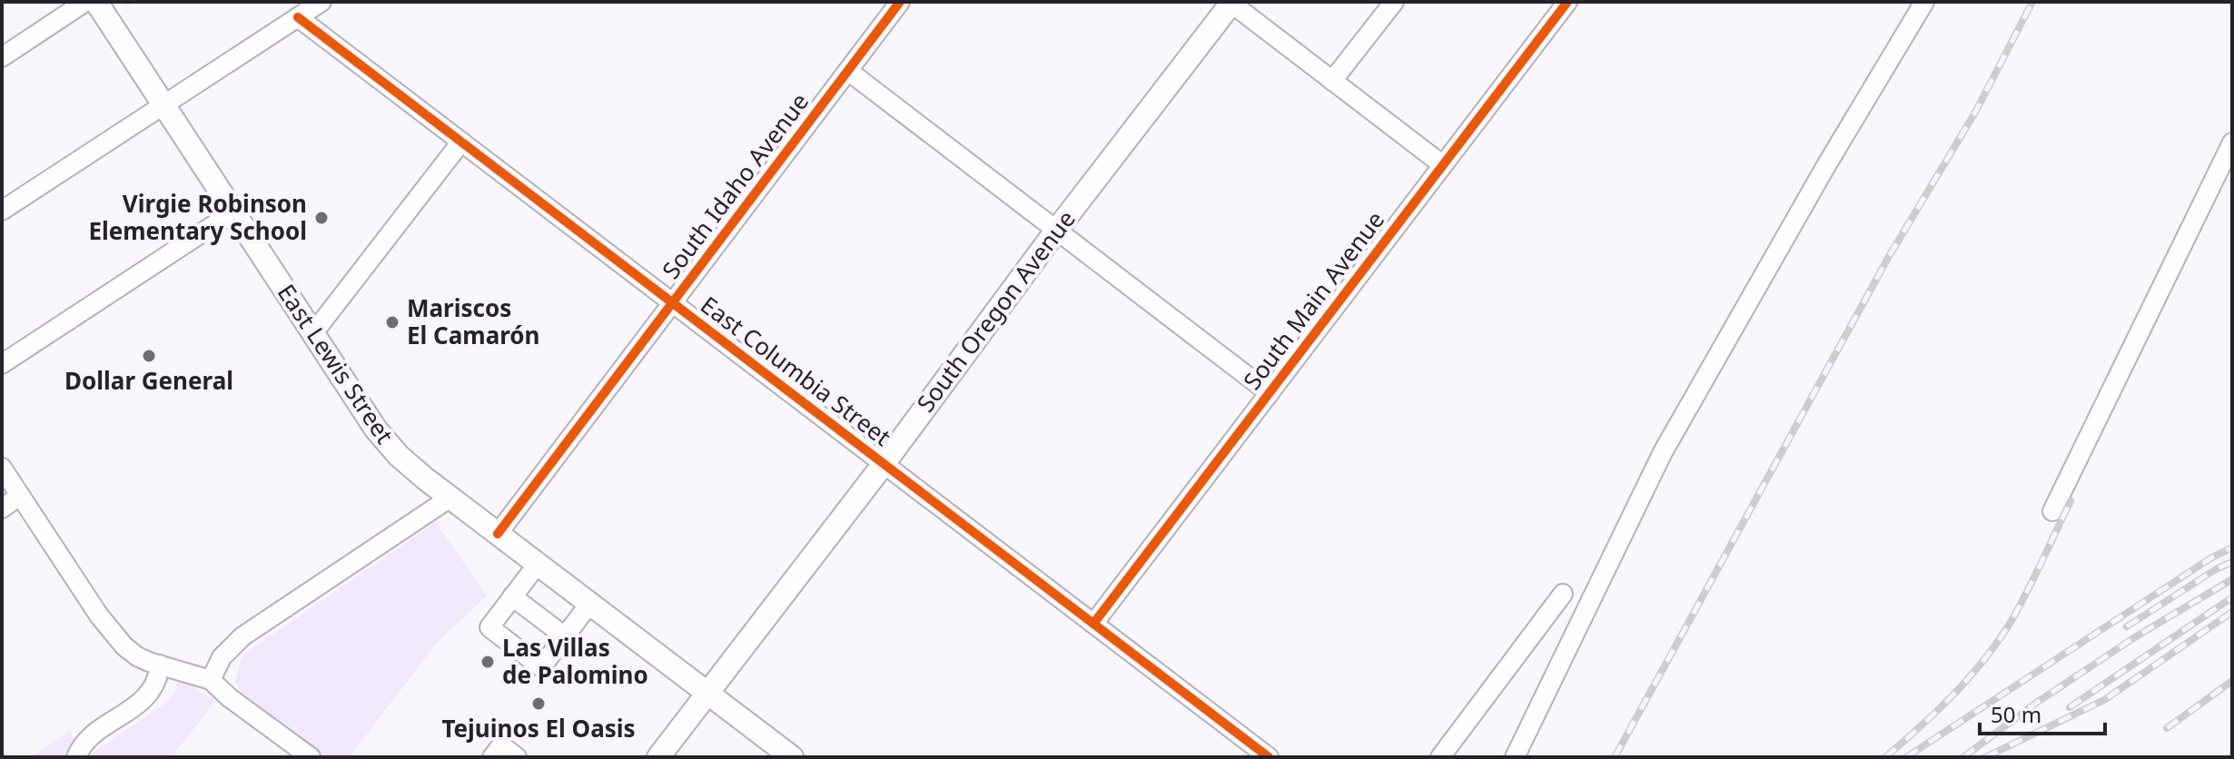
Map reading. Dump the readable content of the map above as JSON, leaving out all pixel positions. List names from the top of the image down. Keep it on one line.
{"streets":{"main road":["South Oregon Avenue","East Lewis Street"],"street":["South Idaho Avenue","South Main Avenue","East Columbia Street"]},"crossings":[["South Idaho Avenue","East Lewis Street"],["South Idaho Avenue","East Columbia Street"],["South Main Avenue","East Columbia Street"],["South Oregon Avenue","East Lewis Street"],["South Oregon Avenue","East Columbia Street"]],"places":["Virgie Robinson Elementary School","Mariscos El Camarón","Dollar General","Las Villas de Palomino","Tejuinos El Oasis"],"scale_bar":"50 m"}
